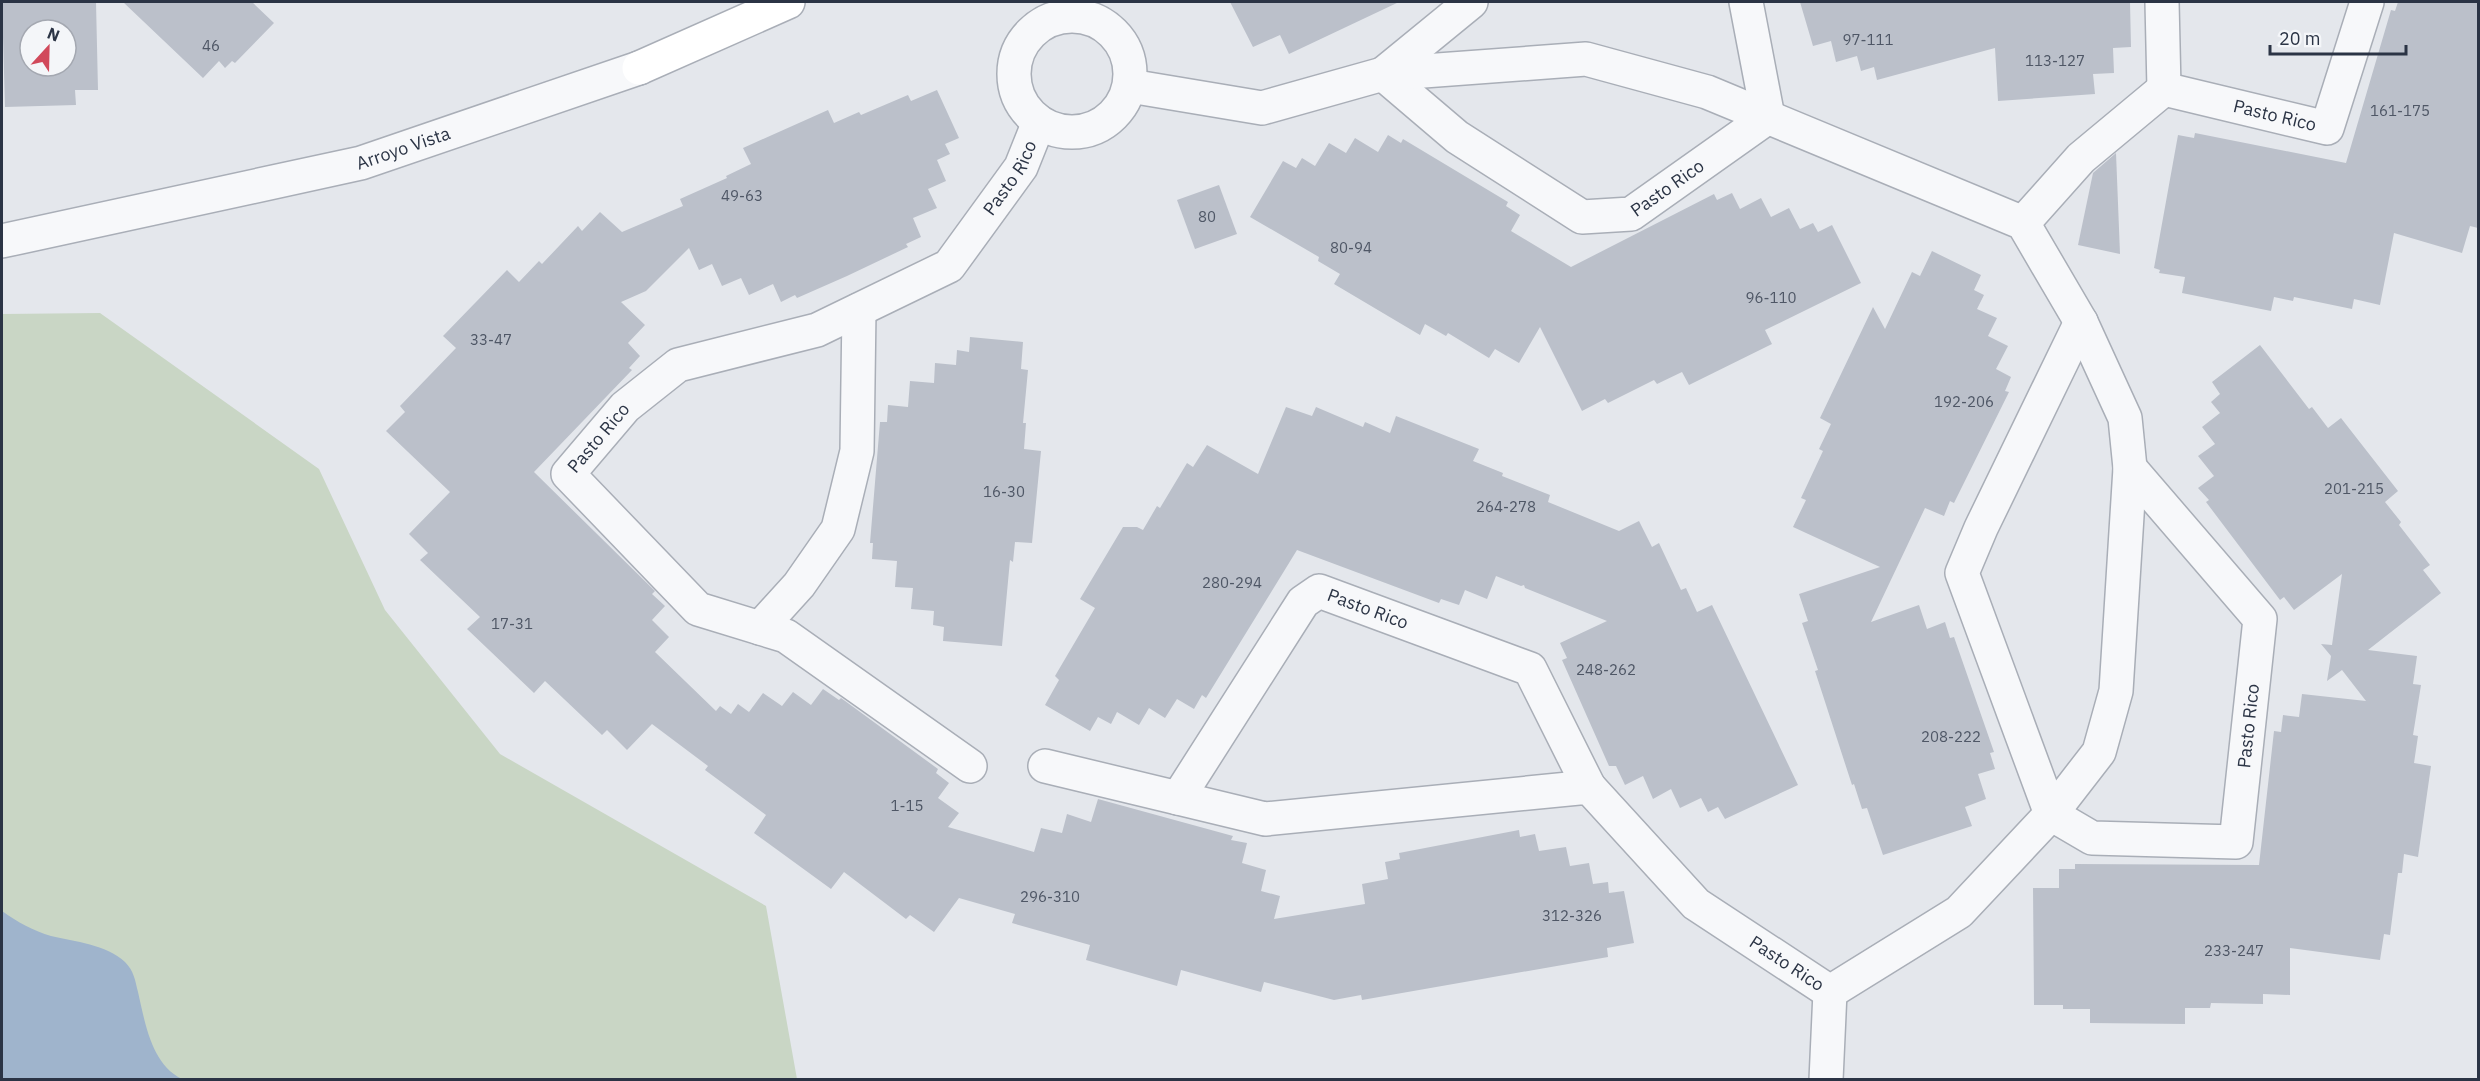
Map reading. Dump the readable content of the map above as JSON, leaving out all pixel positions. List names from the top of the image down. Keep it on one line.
{"streets":{"main road":["Arroyo Vista"],"street":["Pasto Rico"]},"house_numbers":["97-111","46","113-127","161-175","49-63","80","80-94","96-110","33-47","192-206","201-215","16-30","264-278","280-294","17-31","248-262","208-222","1-15","296-310","312-326","233-247"],"scale_bar":"20 m","north":"top"}
